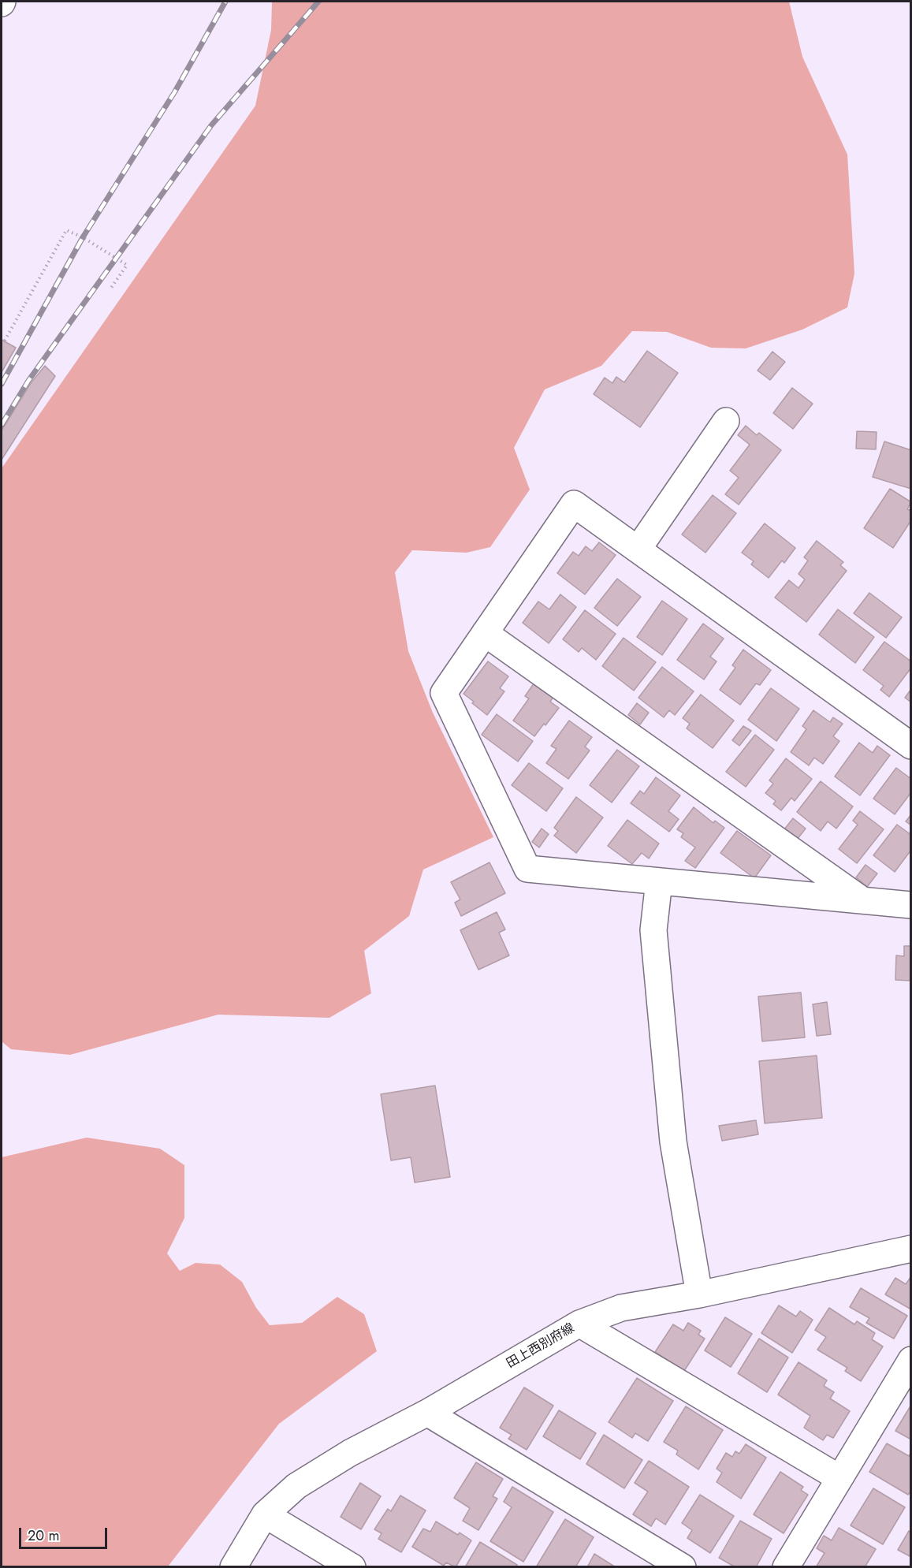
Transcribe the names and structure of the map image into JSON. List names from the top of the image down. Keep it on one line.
{"streets":{"street":["田上西別府線"]},"scale_bar":"20 m"}
